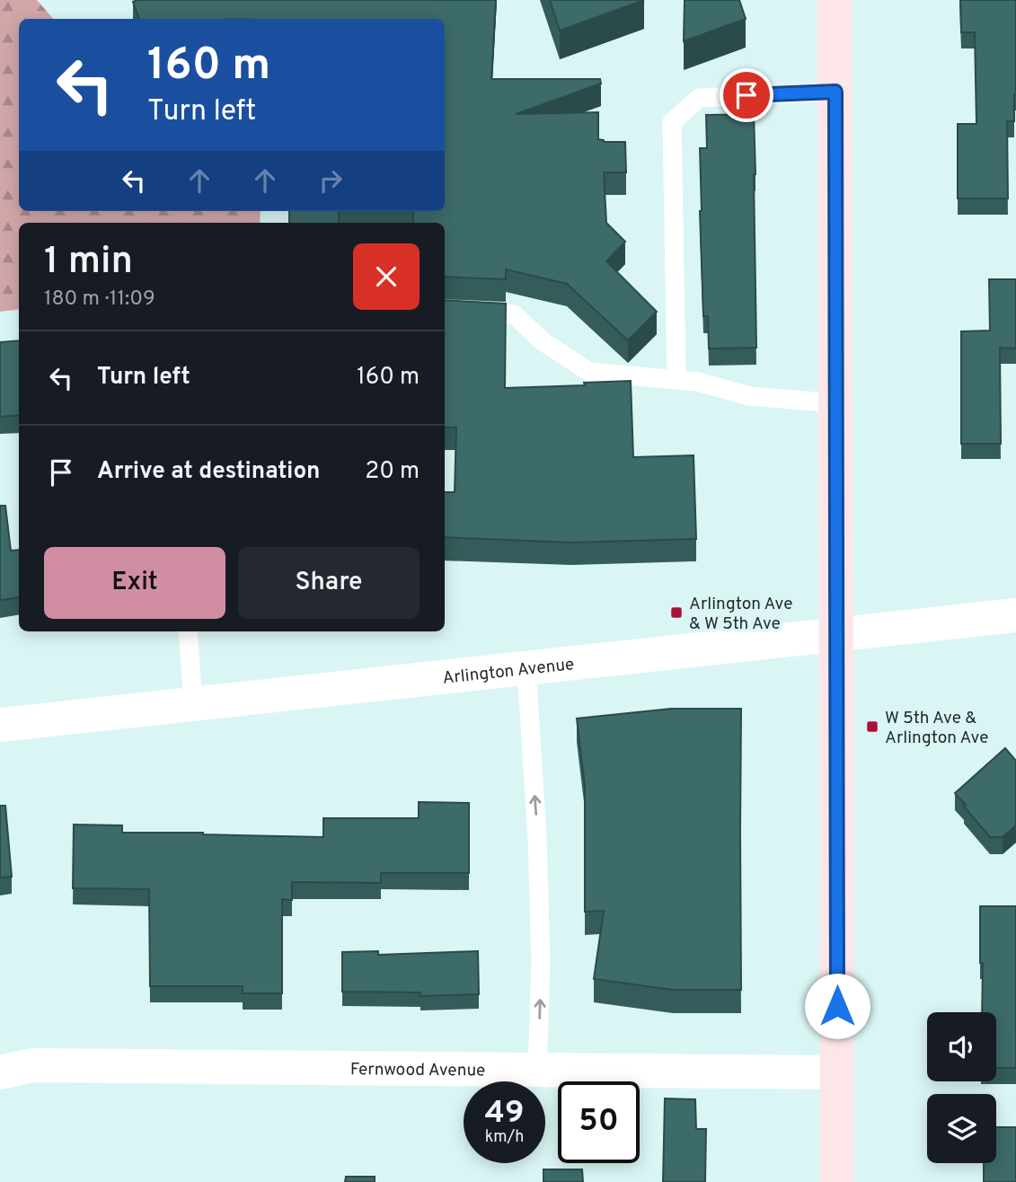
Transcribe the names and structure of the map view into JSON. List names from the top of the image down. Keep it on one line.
{"streets":{"street":["Arlington Avenue","Fernwood Avenue"]},"places":{"transit":["Arlington Ave & W 5th Ave","W 5th Ave & Arlington Ave"]},"page":{"turn":["160 m","Turn left"],"heading":["1 min","180 m · 11:09"],"list":[{"name":"Turn left","value":"160 m"},{"name":"Arrive at destination","value":"20 m"}],"buttons":["Exit","Share"],"speed":"49 km/h","limit":"50"}}
